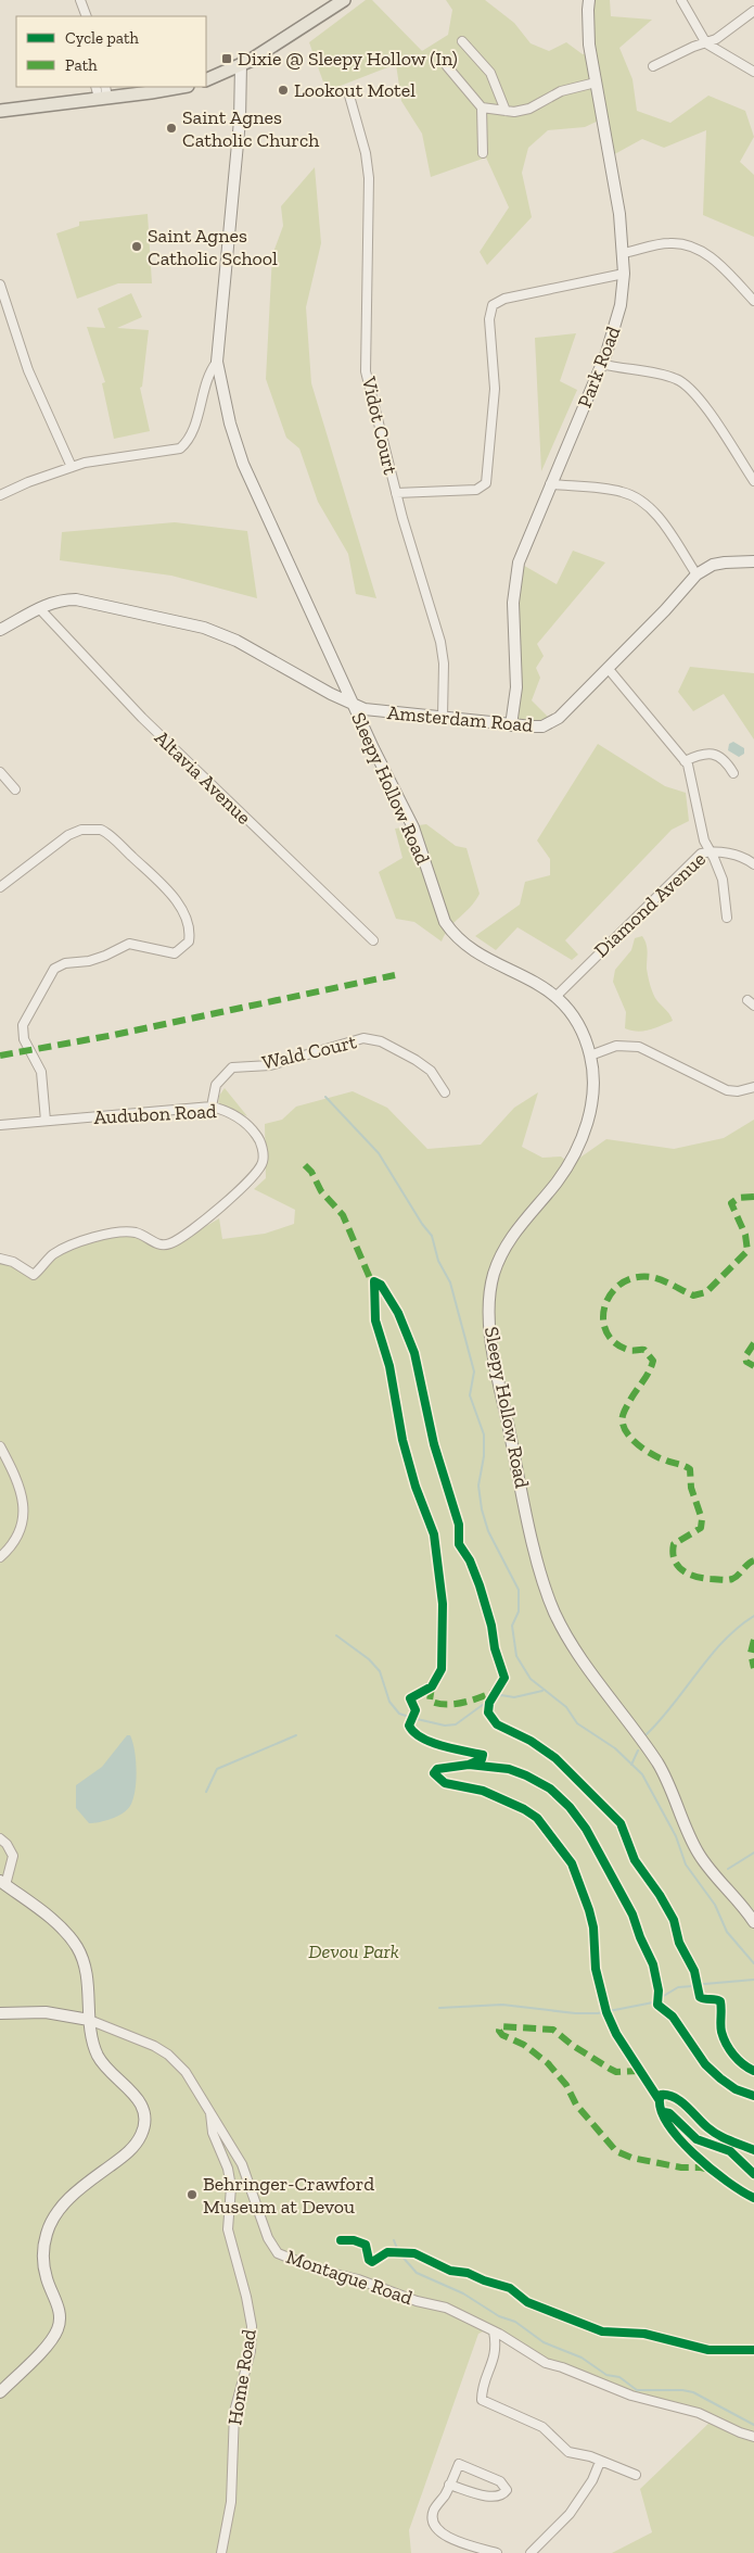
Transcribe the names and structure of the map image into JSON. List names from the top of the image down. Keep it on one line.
{"streets":{"street":["Park Road","Vidot Court","Amsterdam Road","Altavia Avenue","Sleepy Hollow Road","Diamond Avenue","Wald Court","Audubon Road","Montague Road","Home Road"]},"crossings":[["Park Road","Amsterdam Road"],["Vidot Court","Amsterdam Road"],["Amsterdam Road","Altavia Avenue"],["Amsterdam Road","Sleepy Hollow Road"],["Amsterdam Road","Diamond Avenue"],["Sleepy Hollow Road","Diamond Avenue"],["Wald Court","Audubon Road"],["Montague Road","Home Road"]],"parks":["Devou Park"],"places":{"transit":["Dixie @ Sleepy Hollow (In)"],"other":["Lookout Motel","Saint Agnes Catholic Church","Saint Agnes Catholic School","Behringer-Crawford Museum at Devou"]},"legend":["Cycle path","Path"]}
